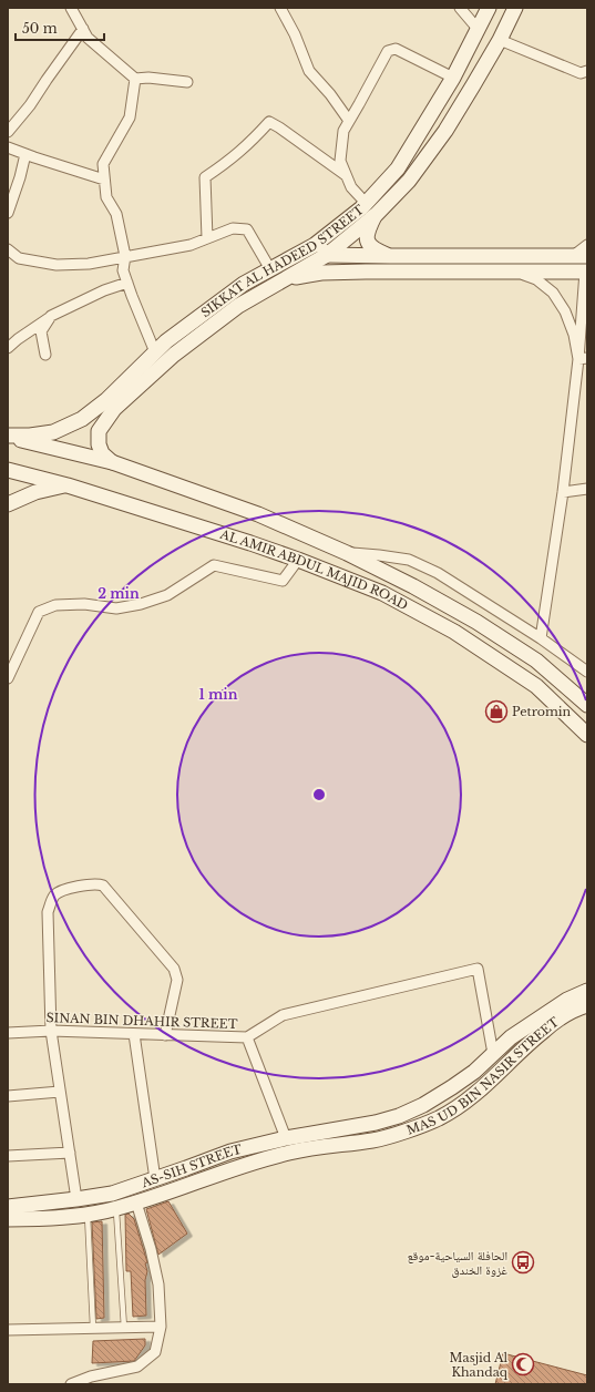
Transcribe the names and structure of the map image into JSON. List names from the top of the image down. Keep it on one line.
{"streets":{"main road":["SIKKAT AL HADEED STREET","AL AMIR ABDUL MAJID ROAD","MAS UD BIN NASIR STREET","AS-SIH STREET"],"street":["SINAN BIN DHAHIR STREET"]},"crossings":[["SIKKAT AL HADEED STREET","AL AMIR ABDUL MAJID ROAD"],["SINAN BIN DHAHIR STREET","AS-SIH STREET"],["MAS UD BIN NASIR STREET","AS-SIH STREET"]],"places":{"shop":["Petromin"],"bus stop":["الحافلة السياحية-موقع غزوة الخندق"],"mosque":["Masjid Al Khandaq"]},"scale_bar":"50 m","rings":["2 min","1 min"]}
